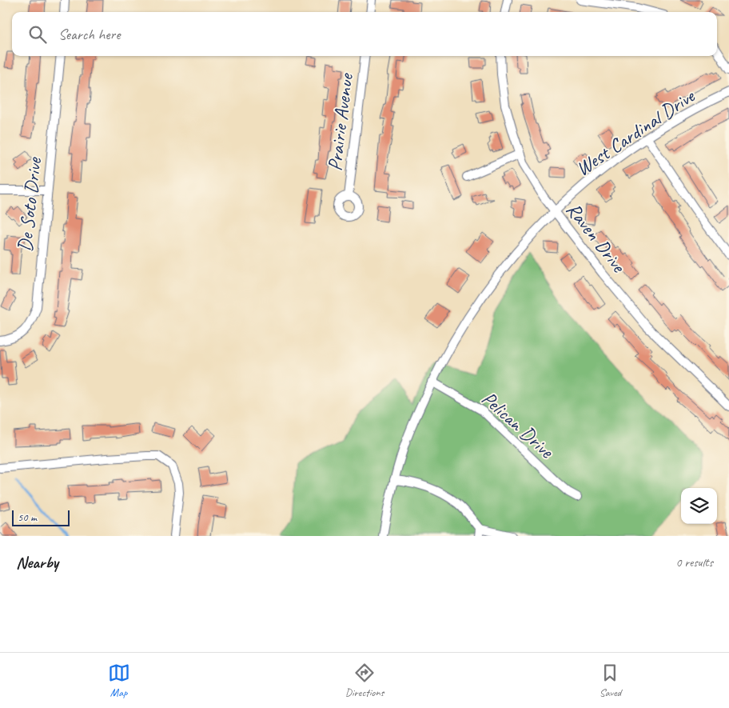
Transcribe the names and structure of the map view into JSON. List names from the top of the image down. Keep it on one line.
{"streets":{"street":["Prairie Avenue","West Cardinal Drive","De Soto Drive","Raven Drive","Pelican Drive"]},"crossings":[["West Cardinal Drive","Raven Drive"],["West Cardinal Drive","Pelican Drive"]],"scale_bar":"50 m","page":{"search":"Search here","scale":"50 m","heading":["Nearby","0 results"],"nav":["Map","Directions","Saved"]}}
